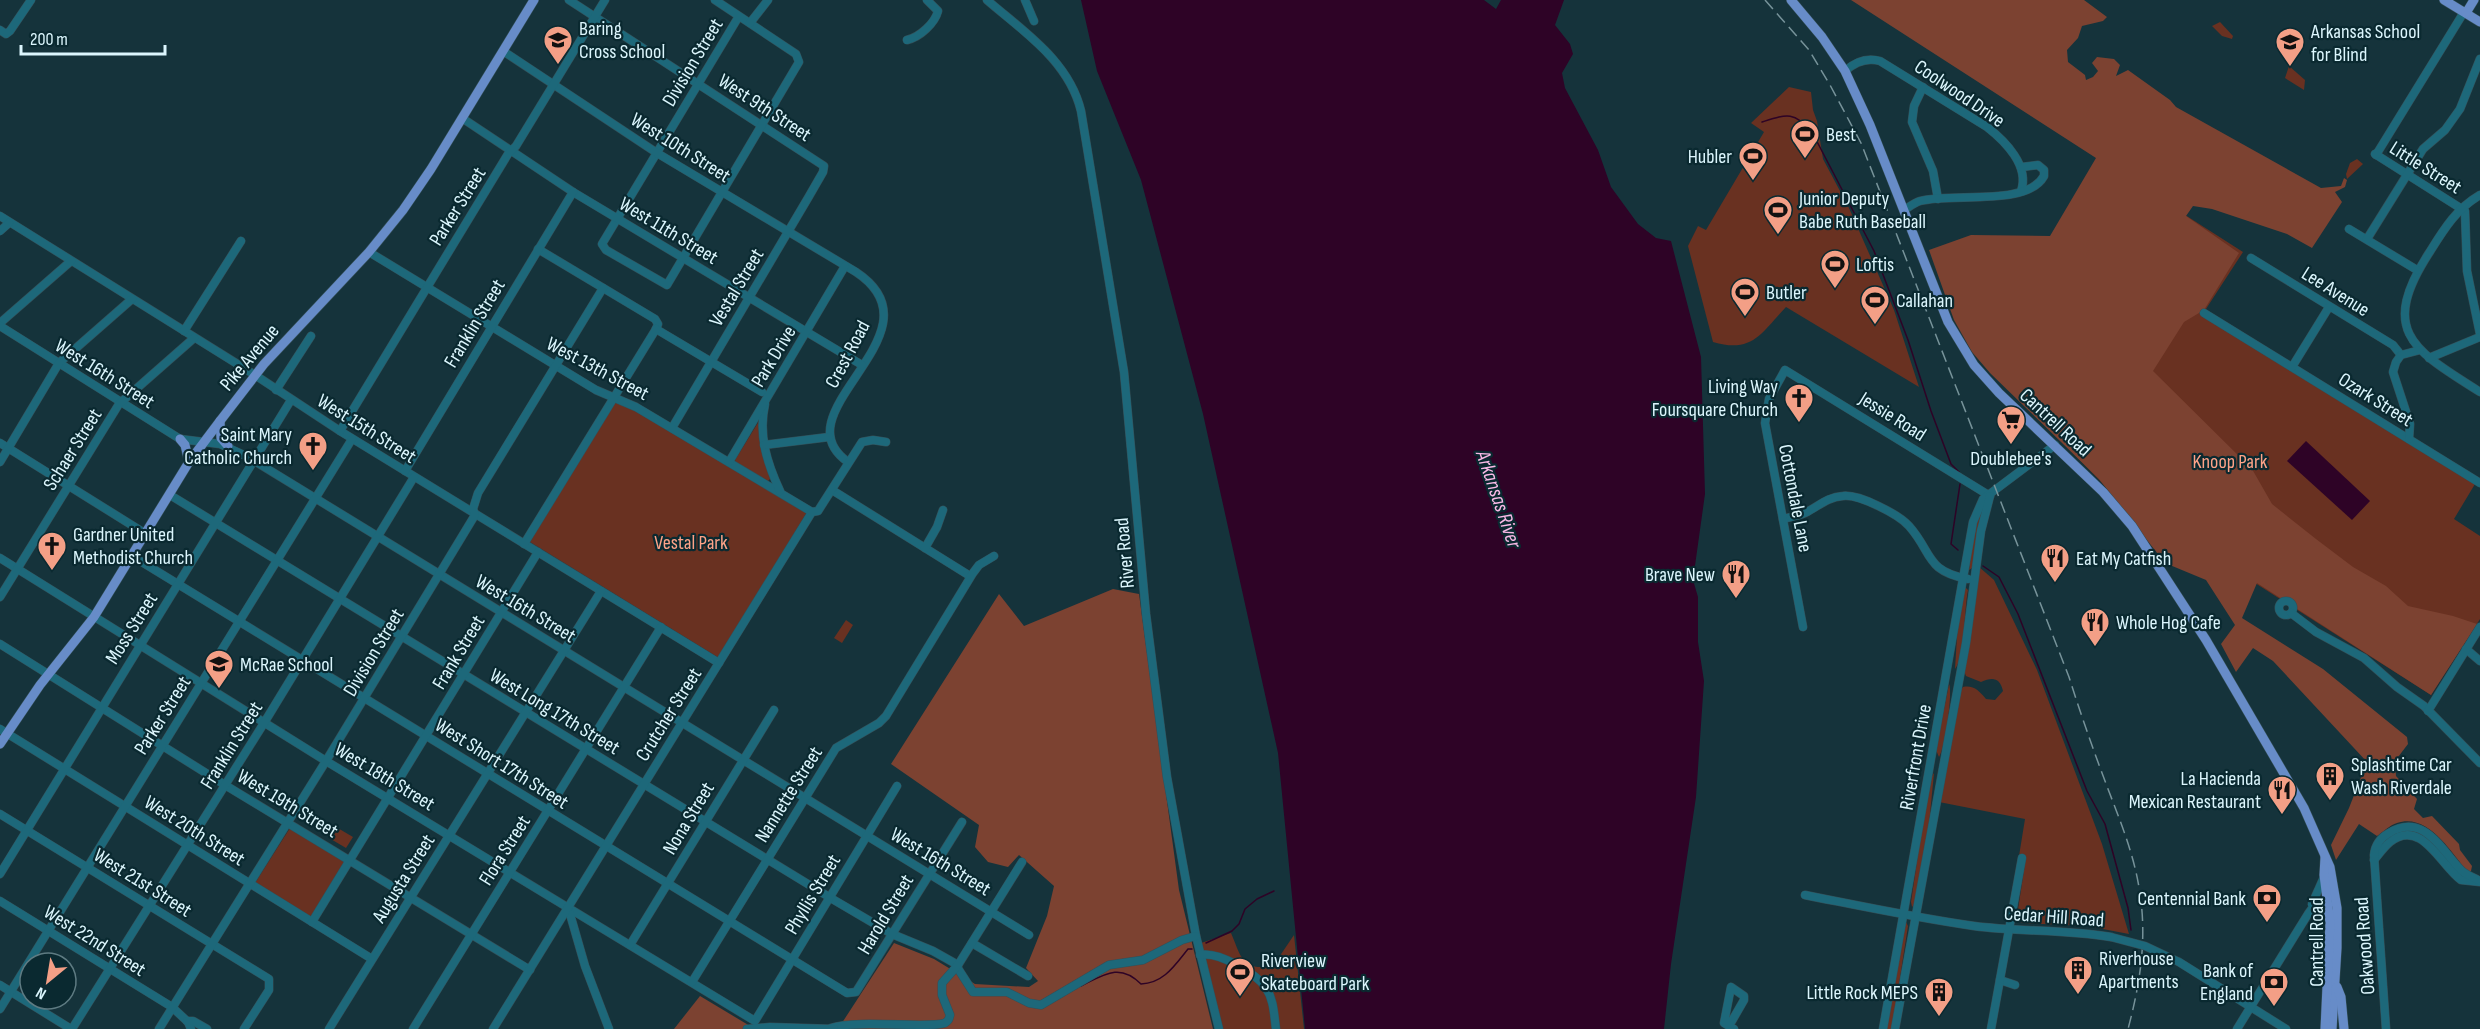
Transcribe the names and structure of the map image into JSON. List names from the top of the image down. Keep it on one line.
{"streets":{"main road":["Pike Avenue","Cantrell Road"],"street":["Division Street","Coolwood Drive","West 9th Street","West 10th Street","Little Street","Parker Street","West 11th Street","Vestal Street","Lee Avenue","Franklin Street","Crest Road","Park Drive","West 13th Street","West 16th Street","Ozark Street","Jessie Road","West 15th Street","Schaer Street","Cottondale Lane","River Road","Moss Street","Frank Street","West Long 17th Street","Crutcher Street","Riverfront Drive","West Short 17th Street","West 18th Street","Nannette Street","West 19th Street","Nona Street","West 20th Street","Flora Street","Augusta Street","West 21st Street","Phyllis Street","Harold Street","Cedar Hill Road","West 22nd Street","Oakwood Road"]},"crossings":[["Division Street","West 9th Street"],["Division Street","West 10th Street"],["Division Street","West 11th Street"],["Division Street","West 13th Street"],["Division Street","West 16th Street"],["Division Street","West 15th Street"],["Division Street","West Long 17th Street"],["Division Street","West Short 17th Street"],["Division Street","West 18th Street"],["Division Street","West 19th Street"],["Division Street","West 20th Street"],["Division Street","West 21st Street"],["Division Street","West 22nd Street"],["Coolwood Drive","Cantrell Road"],["West 9th Street","Parker Street"],["West 9th Street","Vestal Street"],["West 10th Street","Parker Street"],["West 10th Street","Vestal Street"],["West 10th Street","Crest Road"],["West 10th Street","Park Drive"],["West 10th Street","Pike Avenue"],["Parker Street","West 11th Street"],["Parker Street","West 13th Street"],["Parker Street","West 16th Street"],["Parker Street","West 15th Street"],["Parker Street","West Long 17th Street"],["Parker Street","West Short 17th Street"],["Parker Street","West 18th Street"],["Parker Street","West 19th Street"],["Parker Street","West 20th Street"],["Parker Street","West 21st Street"],["Parker Street","West 22nd Street"],["West 11th Street","Vestal Street"],["West 11th Street","Franklin Street"],["West 11th Street","Crest Road"],["West 11th Street","Park Drive"],["West 11th Street","Pike Avenue"],["Vestal Street","West 13th Street"],["Franklin Street","West 13th Street"],["Franklin Street","West 16th Street"],["Franklin Street","West 15th Street"],["Franklin Street","West Long 17th Street"],["Franklin Street","West Short 17th Street"],["Franklin Street","West 18th Street"],["Franklin Street","West 19th Street"],["Franklin Street","West 20th Street"],["Franklin Street","West 21st Street"],["Franklin Street","West 22nd Street"],["Crest Road","Park Drive"],["Park Drive","West 13th Street"],["Pike Avenue","West 13th Street"],["Pike Avenue","West 16th Street"],["Pike Avenue","West 15th Street"],["Pike Avenue","West Long 17th Street"],["Pike Avenue","West Short 17th Street"],["Pike Avenue","West 18th Street"],["Pike Avenue","West 19th Street"],["Pike Avenue","West 20th Street"],["West 13th Street","Crutcher Street"],["West 16th Street","Schaer Street"],["West 16th Street","Moss Street"],["West 16th Street","Frank Street"],["West 16th Street","Crutcher Street"],["West 16th Street","Nannette Street"],["West 16th Street","Nona Street"],["West 16th Street","Flora Street"],["West 16th Street","Augusta Street"],["West 16th Street","Phyllis Street"],["West 16th Street","Harold Street"],["Jessie Road","Cottondale Lane"],["Jessie Road","Riverfront Drive"],["Cantrell Road","Riverfront Drive"],["West 15th Street","Schaer Street"],["West 15th Street","Moss Street"],["West 15th Street","Frank Street"],["West 15th Street","Crutcher Street"],["West 15th Street","Flora Street"],["West 15th Street","Augusta Street"],["Schaer Street","West 18th Street"],["Moss Street","West Long 17th Street"],["Moss Street","West Short 17th Street"],["Moss Street","West 18th Street"],["Moss Street","West 19th Street"],["Moss Street","West 20th Street"],["Moss Street","West 21st Street"],["Frank Street","West Long 17th Street"],["Frank Street","West Short 17th Street"],["Frank Street","West 18th Street"],["Frank Street","West 19th Street"],["Frank Street","West 20th Street"],["West Long 17th Street","Crutcher Street"],["West Long 17th Street","Nannette Street"],["West Long 17th Street","Nona Street"],["West Long 17th Street","Flora Street"],["West Long 17th Street","Augusta Street"],["West Long 17th Street","Phyllis Street"],["West Long 17th Street","Harold Street"],["Crutcher Street","West Short 17th Street"],["Crutcher Street","West 18th Street"],["Crutcher Street","West 19th Street"],["Riverfront Drive","Cedar Hill Road"],["West Short 17th Street","Nannette Street"],["West Short 17th Street","Nona Street"],["West Short 17th Street","Flora Street"],["West Short 17th Street","Augusta Street"],["West Short 17th Street","Phyllis Street"],["West Short 17th Street","Harold Street"],["West 18th Street","Nannette Street"],["West 18th Street","Nona Street"],["West 18th Street","Flora Street"],["West 18th Street","Augusta Street"],["West 18th Street","Phyllis Street"],["West 19th Street","Flora Street"],["West 19th Street","Augusta Street"],["West 20th Street","Augusta Street"]],"water":["Arkansas River"],"parks":["Knoop Park","Vestal Park"],"places":{"school or university":["Baring Cross School","Arkansas School for Blind","McRae School"],"sports":["Best","Hubler","Junior Deputy Babe Ruth Baseball","Loftis","Butler","Callahan","Riverview Skateboard Park"],"church":["Living Way Foursquare Church","Saint Mary Catholic Church","Gardner United Methodist Church"],"supermarket":["Doublebee's"],"restaurant":["Eat My Catfish","Brave New","Whole Hog Cafe","La Hacienda Mexican Restaurant"],"building":["Splashtime Car Wash Riverdale","Riverhouse Apartments","Little Rock MEPS"],"bank":["Centennial Bank","Bank of England"]},"scale_bar":"200 m","north":"bottom left"}
